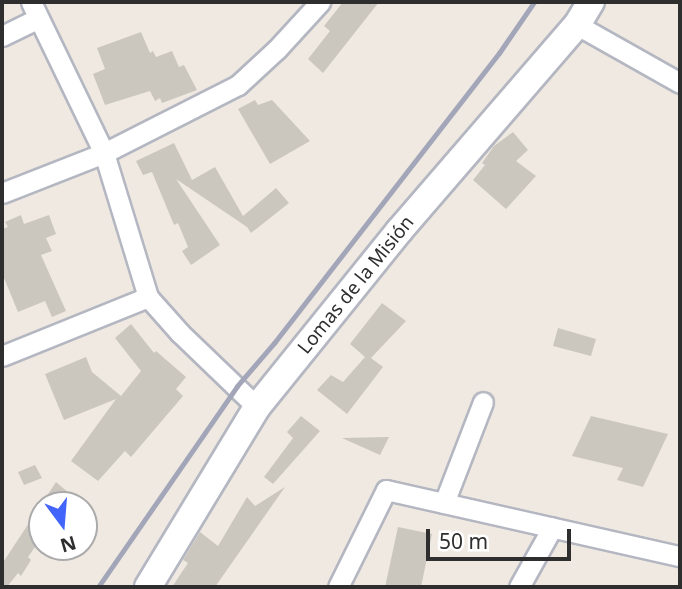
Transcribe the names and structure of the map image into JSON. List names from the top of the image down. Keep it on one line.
{"streets":{"street":["Lomas de la Misión"]},"scale_bar":"50 m","north":"bottom"}
